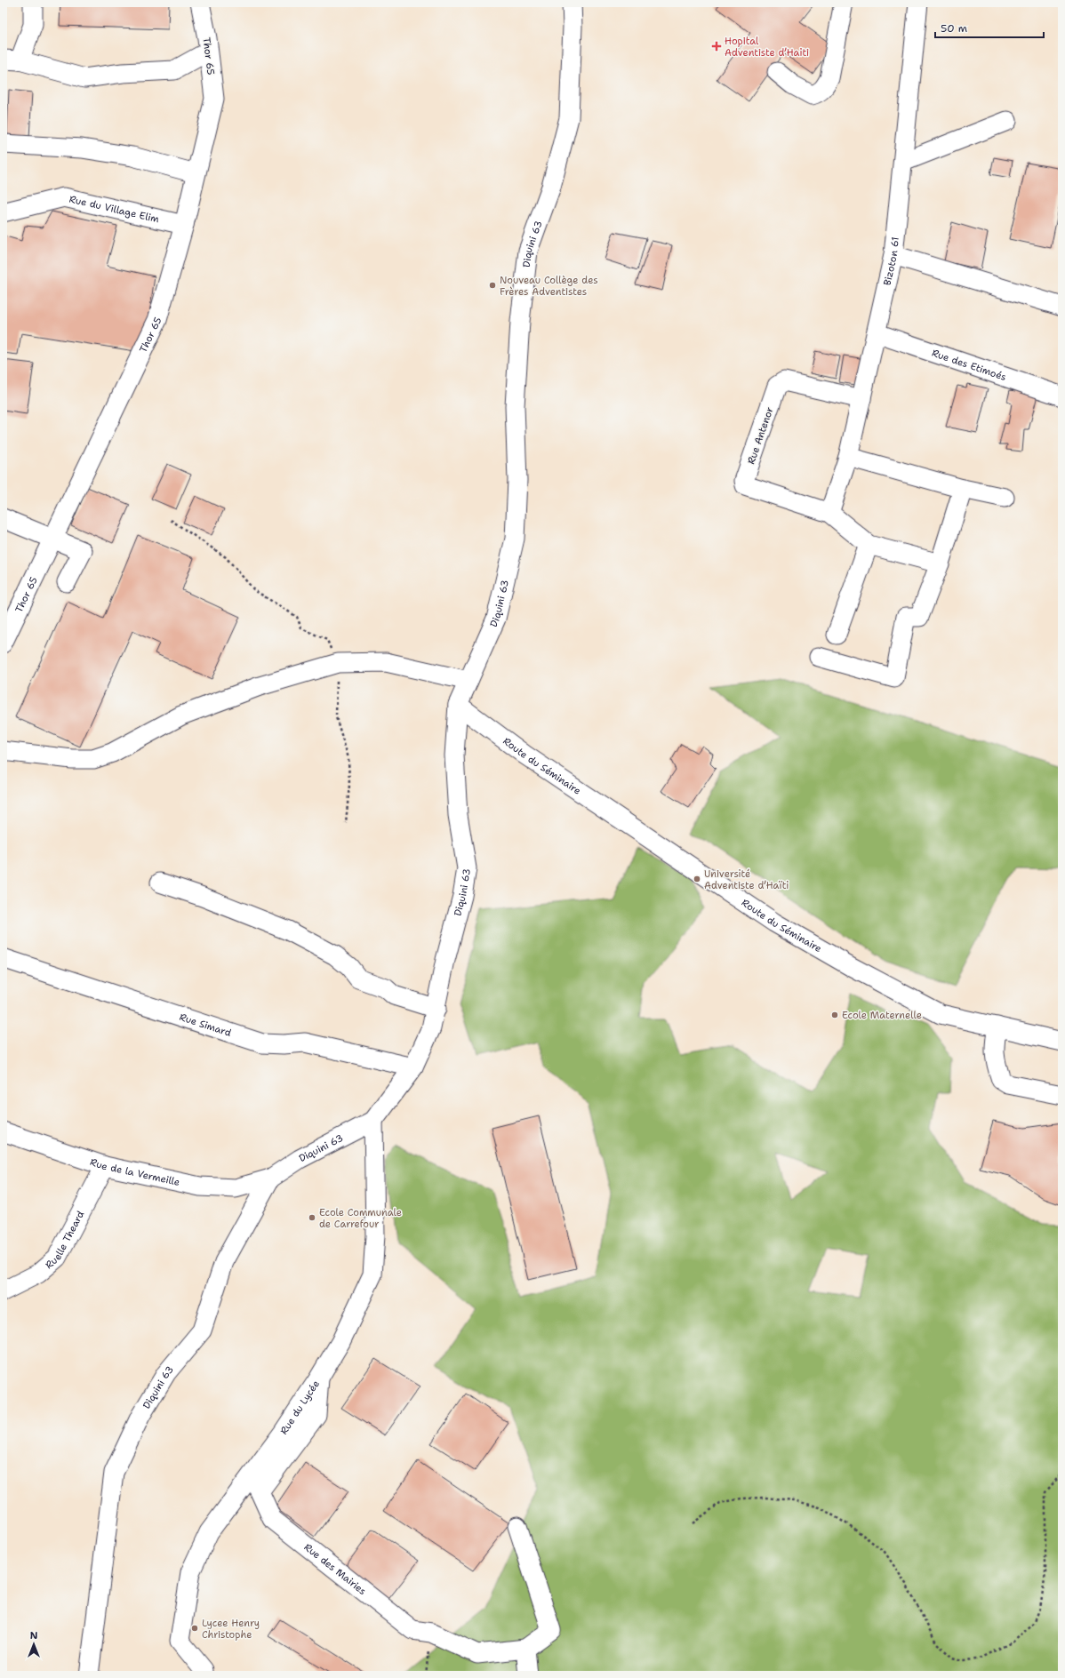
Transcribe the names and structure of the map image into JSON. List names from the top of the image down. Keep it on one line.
{"streets":{"street":["Thor 65","Rue du Village Elim","Diquini 63","Bizoton 61","Rue des Etimoés","Rue Antenor","Route du Séminaire","Rue Simard","Rue de la Vermeille","Ruelle Theard","Rue du Lycée","Rue des Mairies"]},"crossings":[["Thor 65","Rue du Village Elim"],["Diquini 63","Route du Séminaire"],["Diquini 63","Rue Simard"],["Diquini 63","Rue de la Vermeille"],["Diquini 63","Rue du Lycée"],["Bizoton 61","Rue des Etimoés"],["Bizoton 61","Rue Antenor"],["Rue de la Vermeille","Ruelle Theard"],["Rue du Lycée","Rue des Mairies"]],"places":{"health":["Hopital Adventiste d’Haiti"],"other":["Nouveau Collège des Frères Adventistes","Université Adventiste d’Haïti","Ecole Maternelle","Ecole Communale de Carrefour","Lycee Henry Christophe"]},"scale_bar":"50 m","north":"top"}
